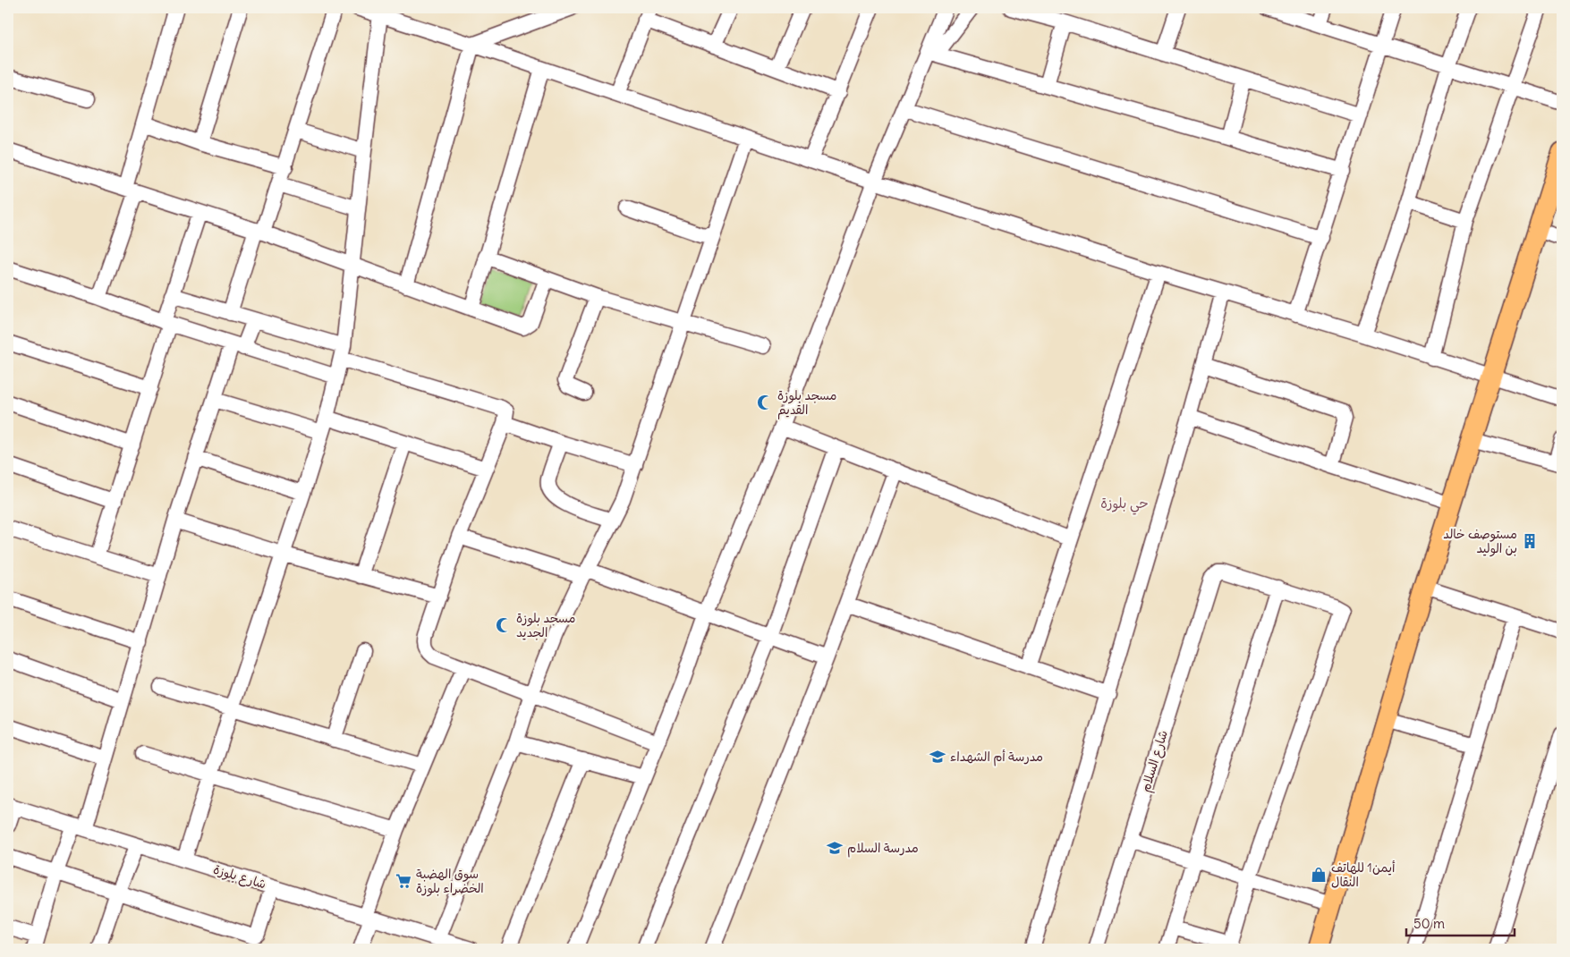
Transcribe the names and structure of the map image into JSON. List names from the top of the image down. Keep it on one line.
{"streets":{"street":["شارع السلام","شارع بلوزة"]},"districts":["حي بلوزة"],"places":{"mosque":["مسجد بلوزة القديم","مسجد بلوزة الجديد"],"building":["مستوصف خالد بن الوليد"],"school or university":["مدرسة أم الشهداء","مدرسة السلام"],"shop":["أيمن1 للهاتف النقال"],"supermarket":["سوق الهضبة الخضراء بلوزة"]},"scale_bar":"50 m"}
